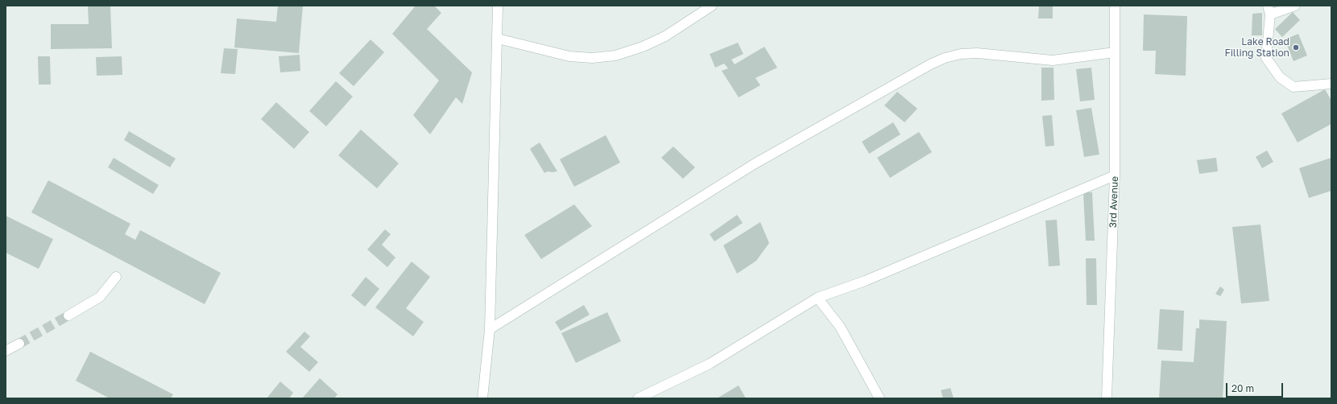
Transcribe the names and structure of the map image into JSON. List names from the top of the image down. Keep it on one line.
{"streets":{"street":["3rd Avenue"]},"places":["Lake Road Filling Station"],"scale_bar":"20 m"}
